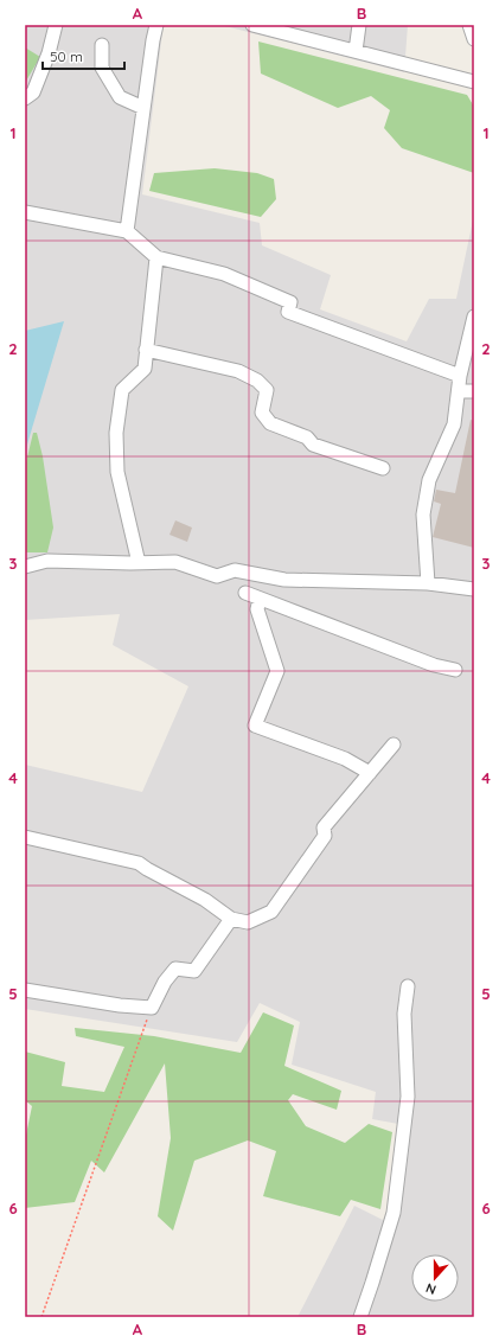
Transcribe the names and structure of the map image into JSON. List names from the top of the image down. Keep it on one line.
{"scale_bar":"50 m","north":"bottom","grid":{"columns":["A","B"],"rows":["1","2","3","4","5","6"]}}
